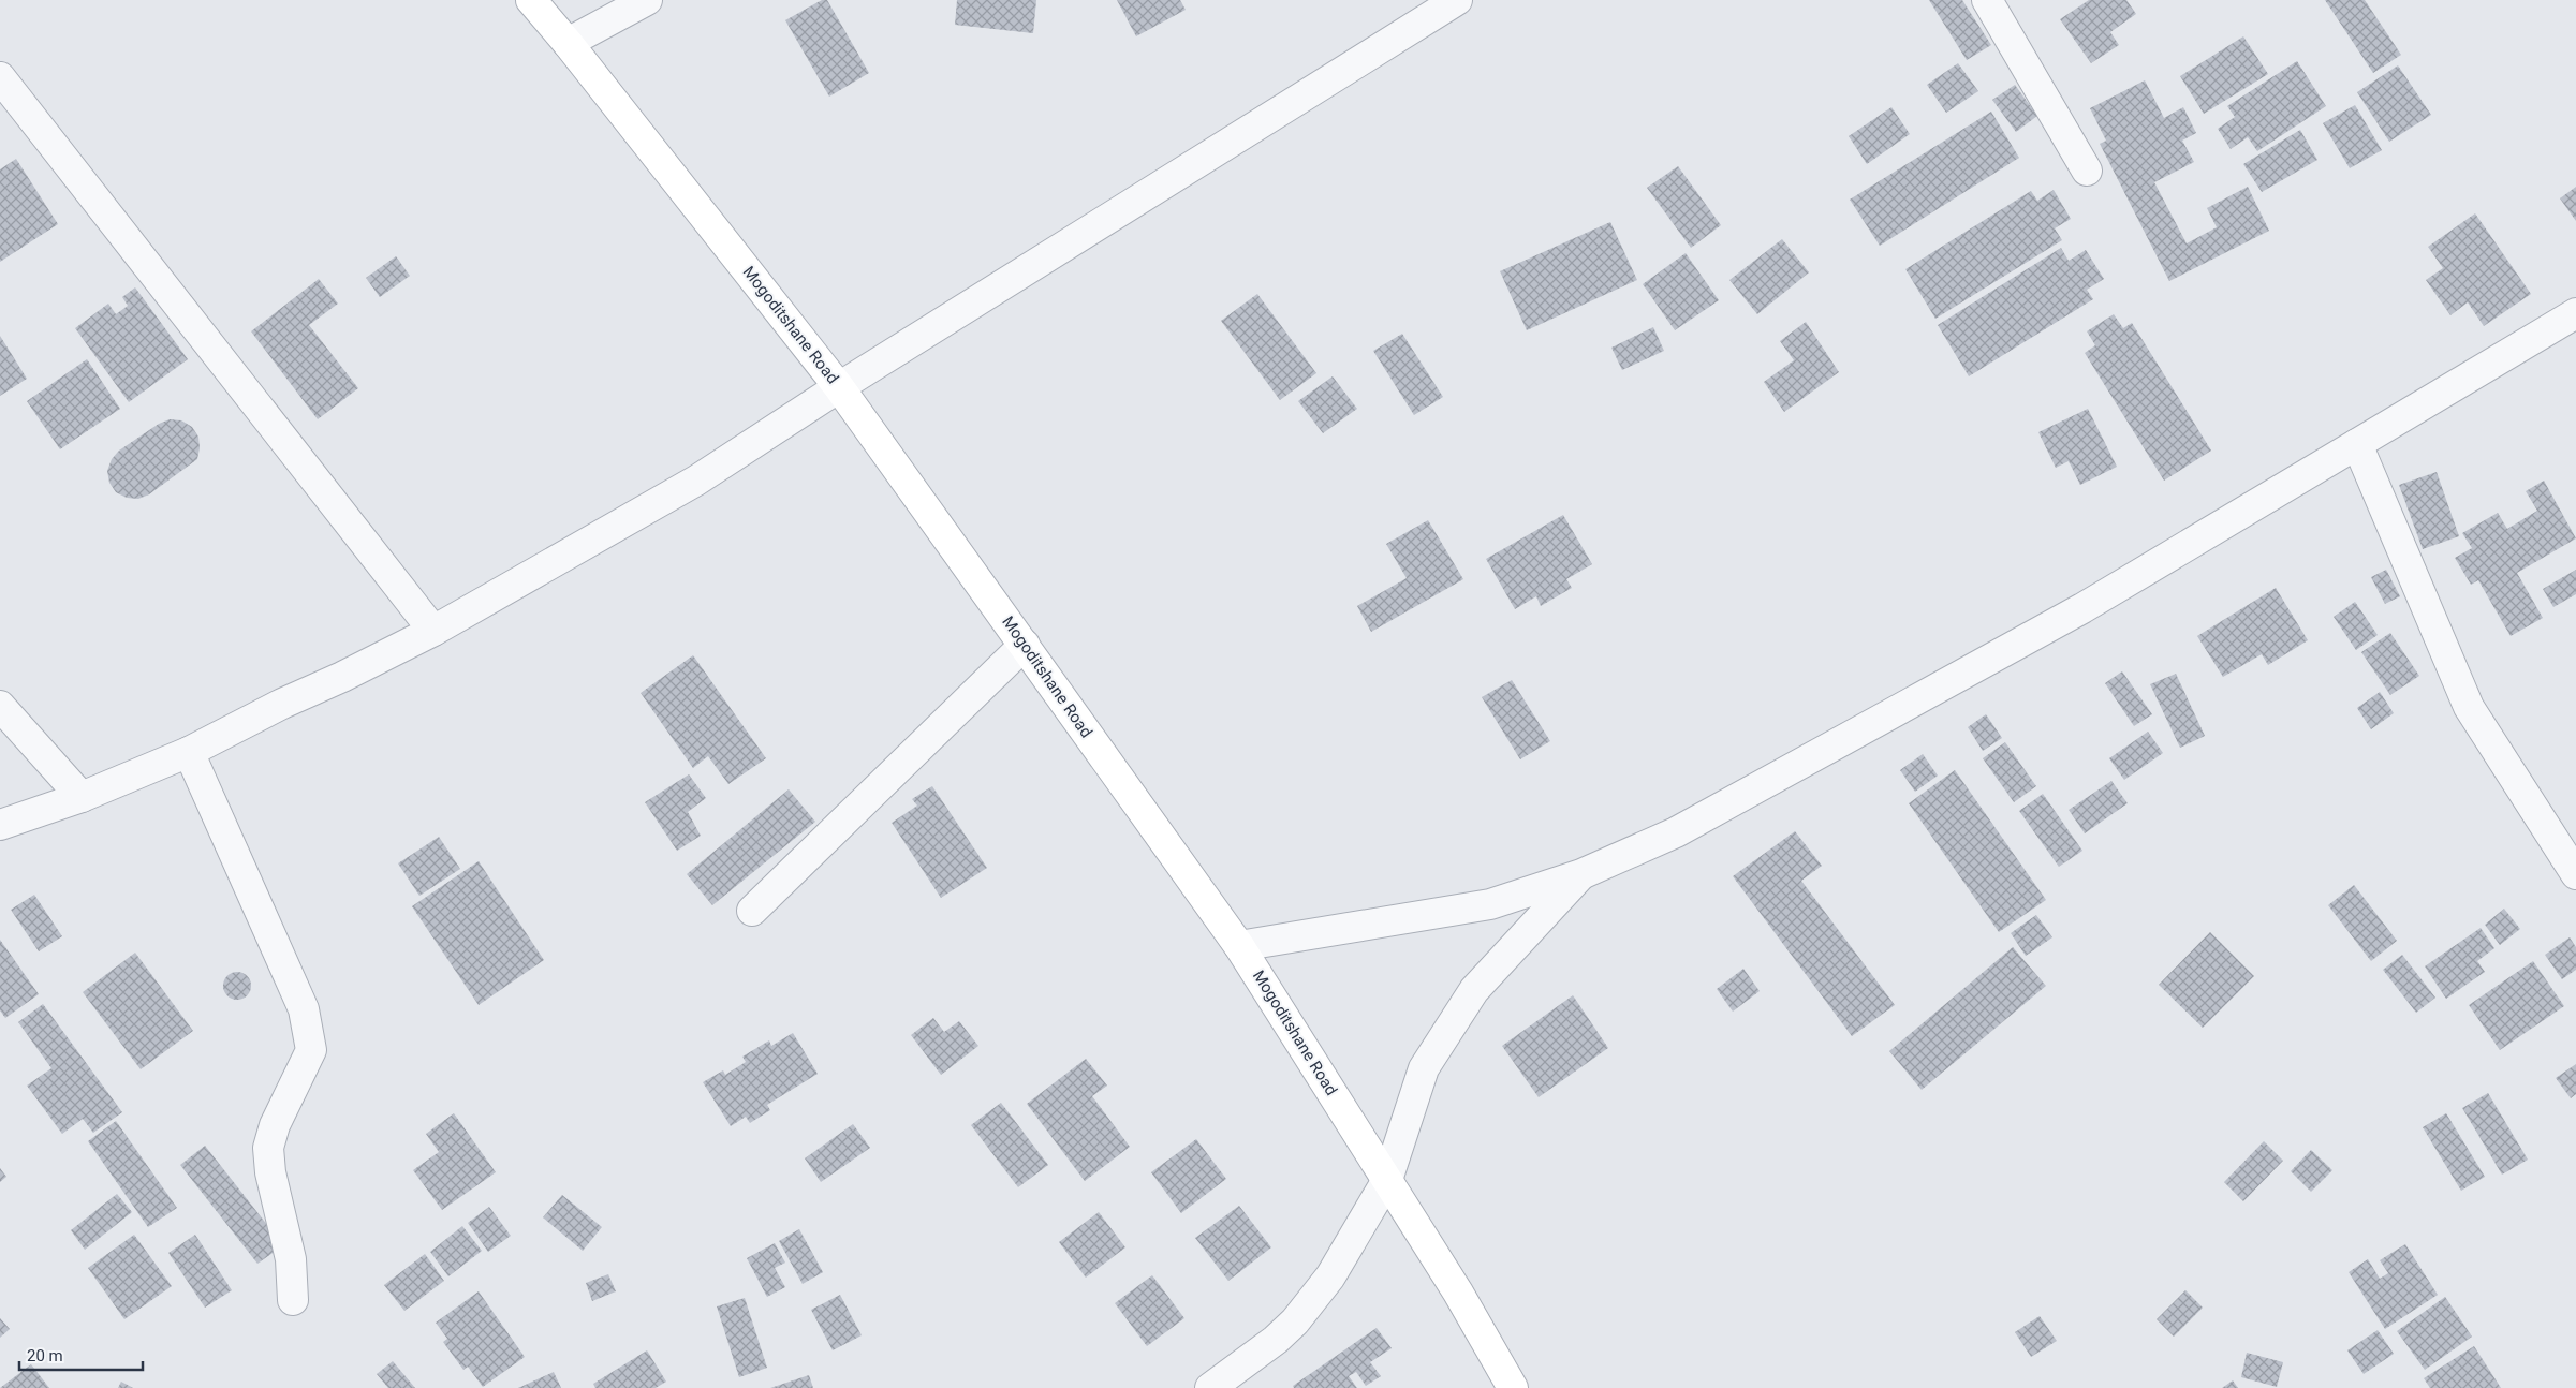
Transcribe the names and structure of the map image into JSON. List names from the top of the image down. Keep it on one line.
{"streets":{"main road":["Mogoditshane Road"]},"scale_bar":"20 m"}
